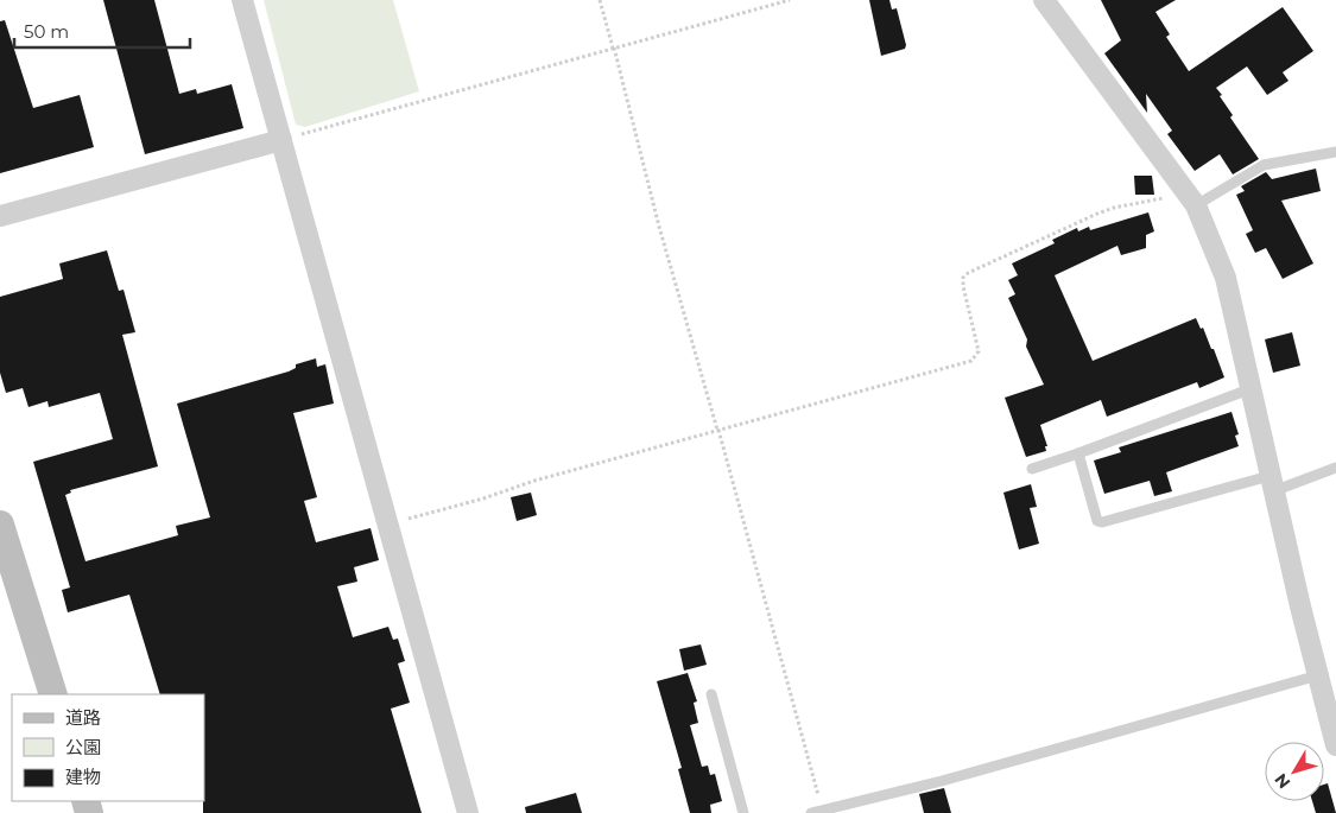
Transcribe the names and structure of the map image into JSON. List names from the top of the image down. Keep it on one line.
{"legend":["道路","公園","建物"],"scale_bar":"50 m","north":"bottom left"}
